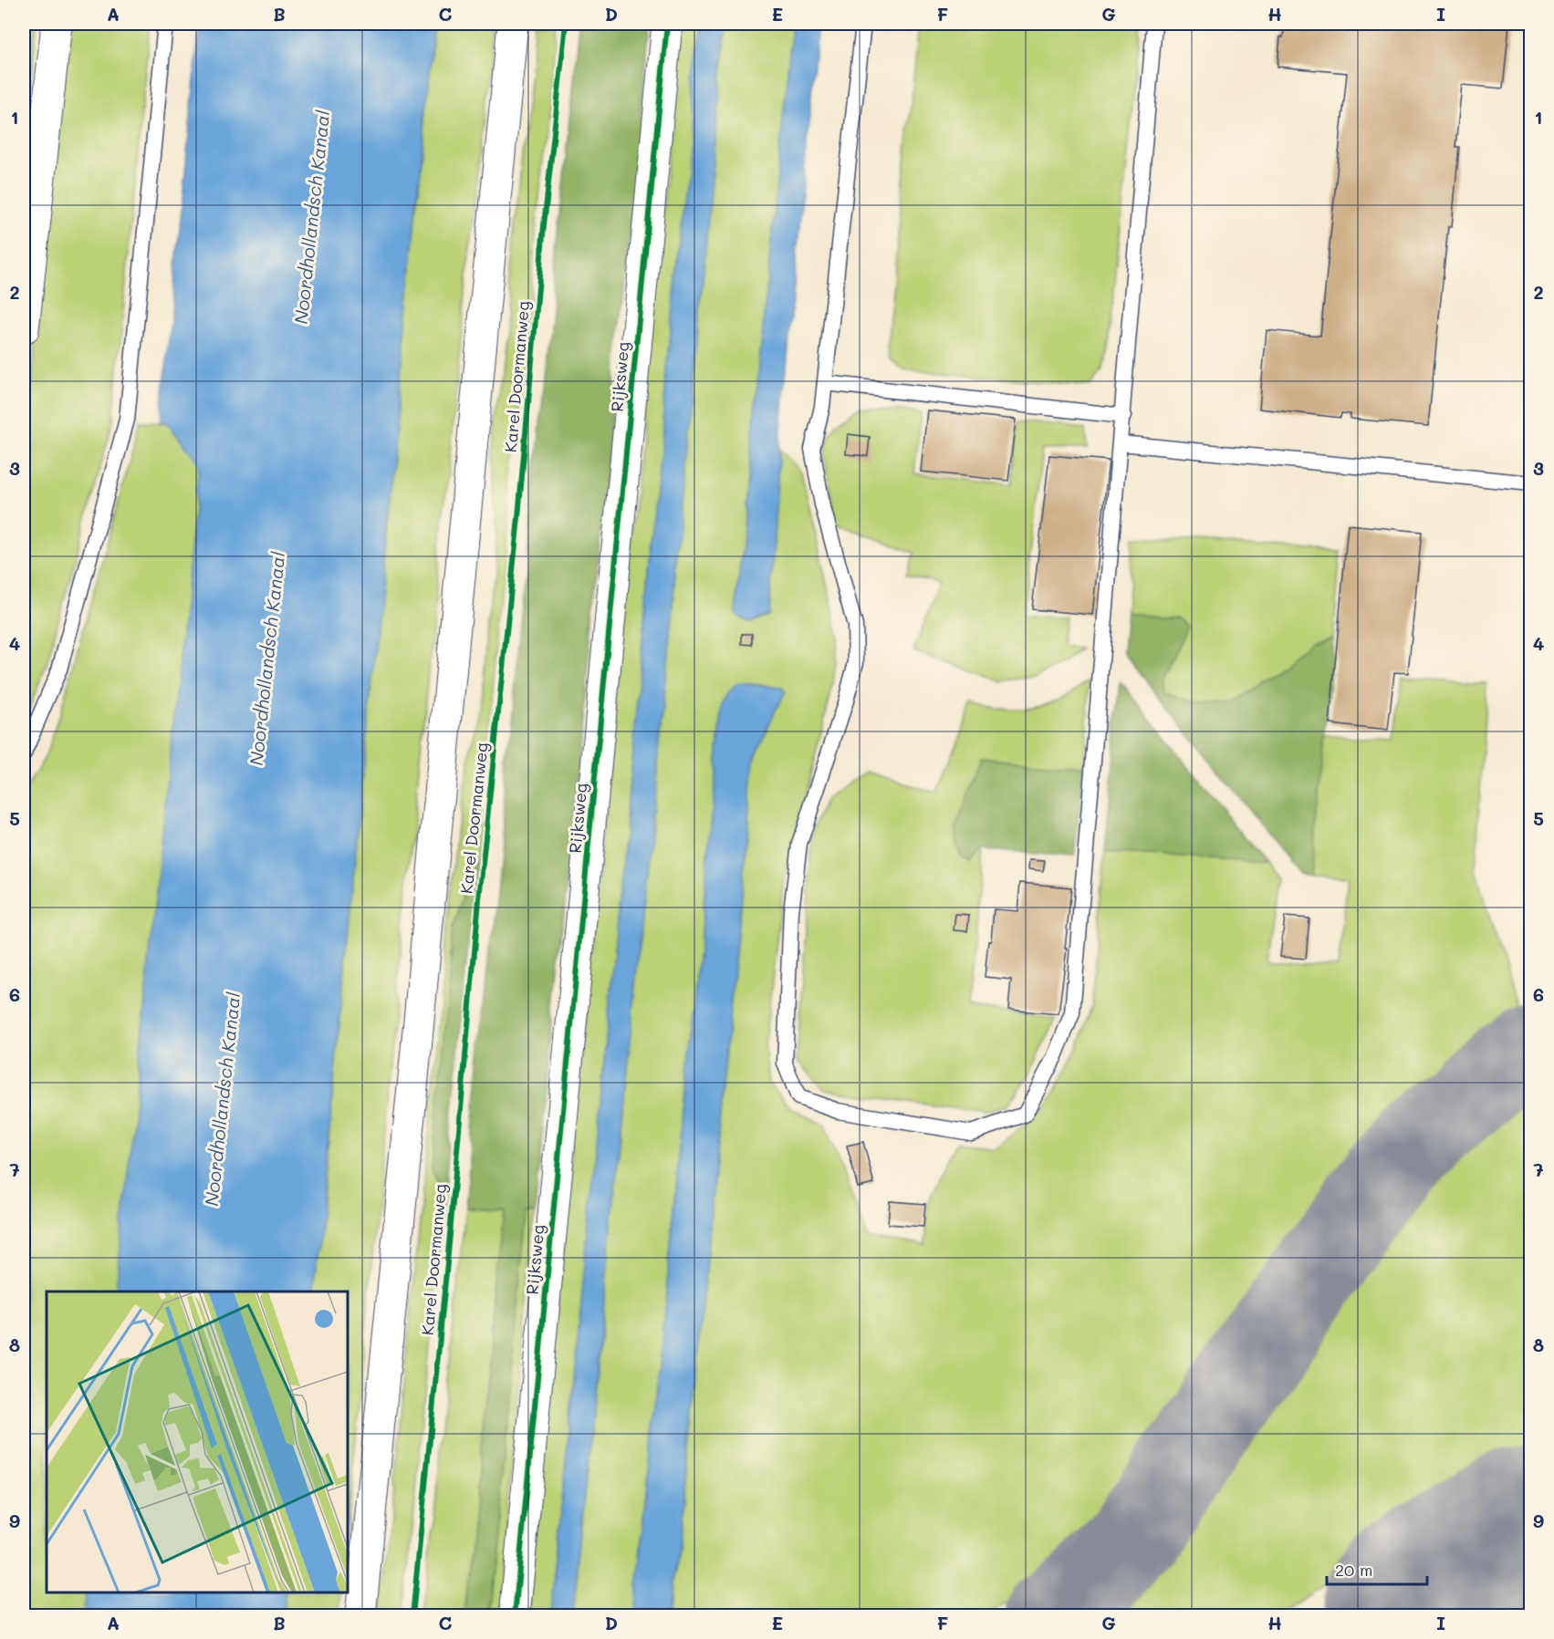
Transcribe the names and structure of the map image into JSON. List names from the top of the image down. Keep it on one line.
{"streets":{"street":["Rijksweg"],"cycle path":["Karel Doormanweg"]},"water":["Noordhollandsch Kanaal"],"scale_bar":"20 m","grid":{"columns":["A","B","C","D","E","F","G","H","I"],"rows":["1","2","3","4","5","6","7","8","9"]}}
